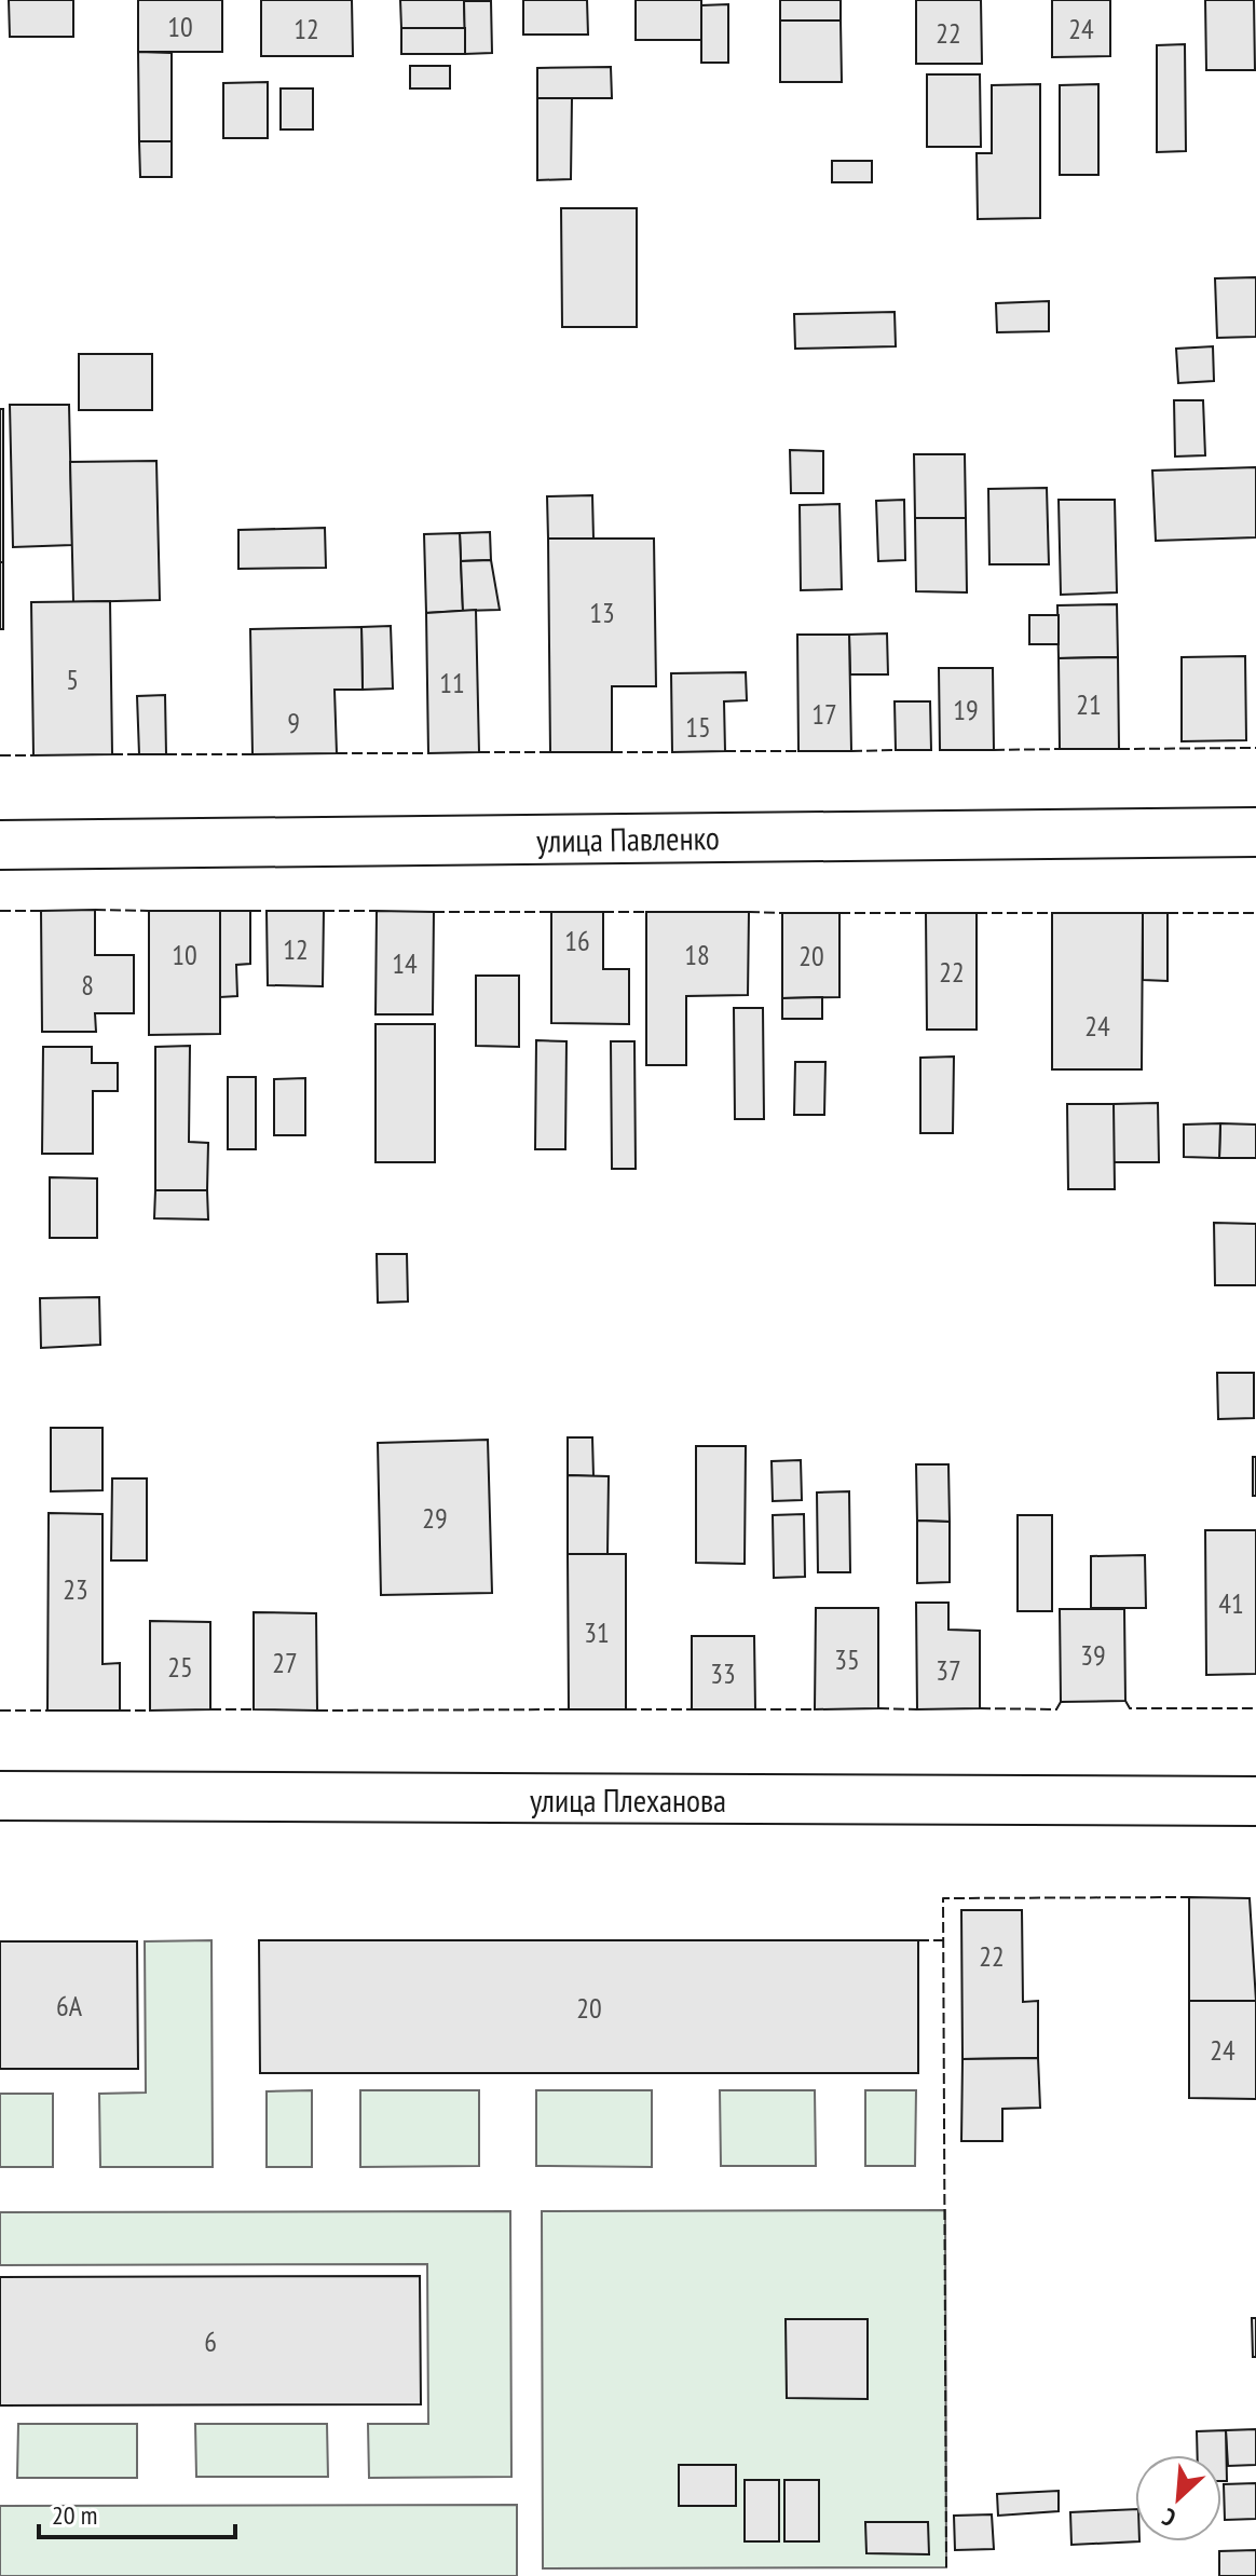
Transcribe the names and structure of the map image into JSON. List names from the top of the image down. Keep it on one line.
{"streets":{"street":["улица Павленко","улица Плеханова"]},"house_numbers":["10","12","24","22","13","5","11","21","19","17","9","15","16","12","10","18","20","14","22","8","24","29","23","41","31","39","35","27","25","37","33","22","6А","20","24","6"],"scale_bar":"20 m","north":"bottom left"}
